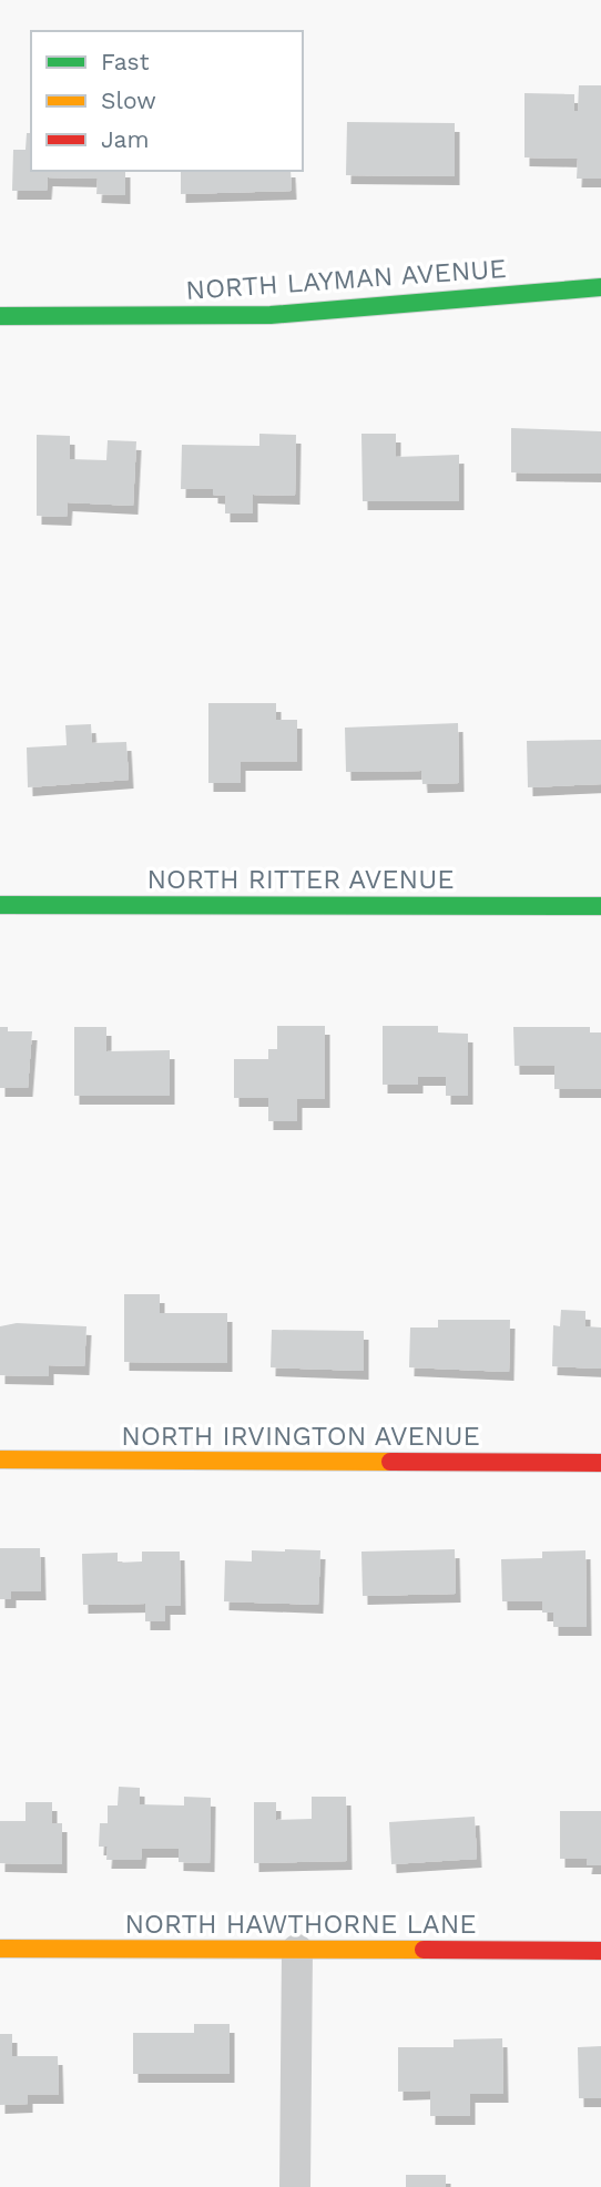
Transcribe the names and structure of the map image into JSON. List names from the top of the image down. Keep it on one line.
{"streets":{"street":["NORTH LAYMAN AVENUE","NORTH RITTER AVENUE","NORTH IRVINGTON AVENUE","NORTH HAWTHORNE LANE"]},"legend":["Fast","Slow","Jam"]}
